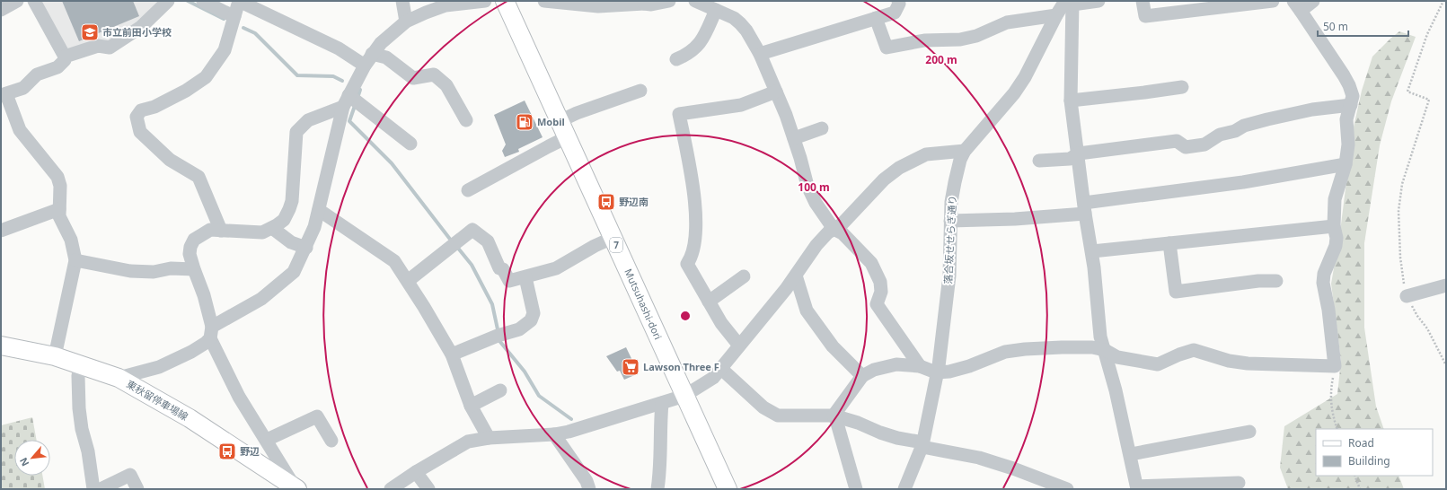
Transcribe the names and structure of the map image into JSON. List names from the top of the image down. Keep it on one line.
{"streets":{"main road":["7","Mutsuhashi-dori","東秋留停車場線"],"street":["落合坂せせらぎ通り"]},"places":{"school or university":["市立前田小学校"],"fuel station":["Mobil"],"bus stop":["野辺南","野辺"],"supermarket":["Lawson Three F"]},"legend":["Road","Building"],"scale_bar":"50 m","north":"bottom left","rings":["200 m","100 m"]}
